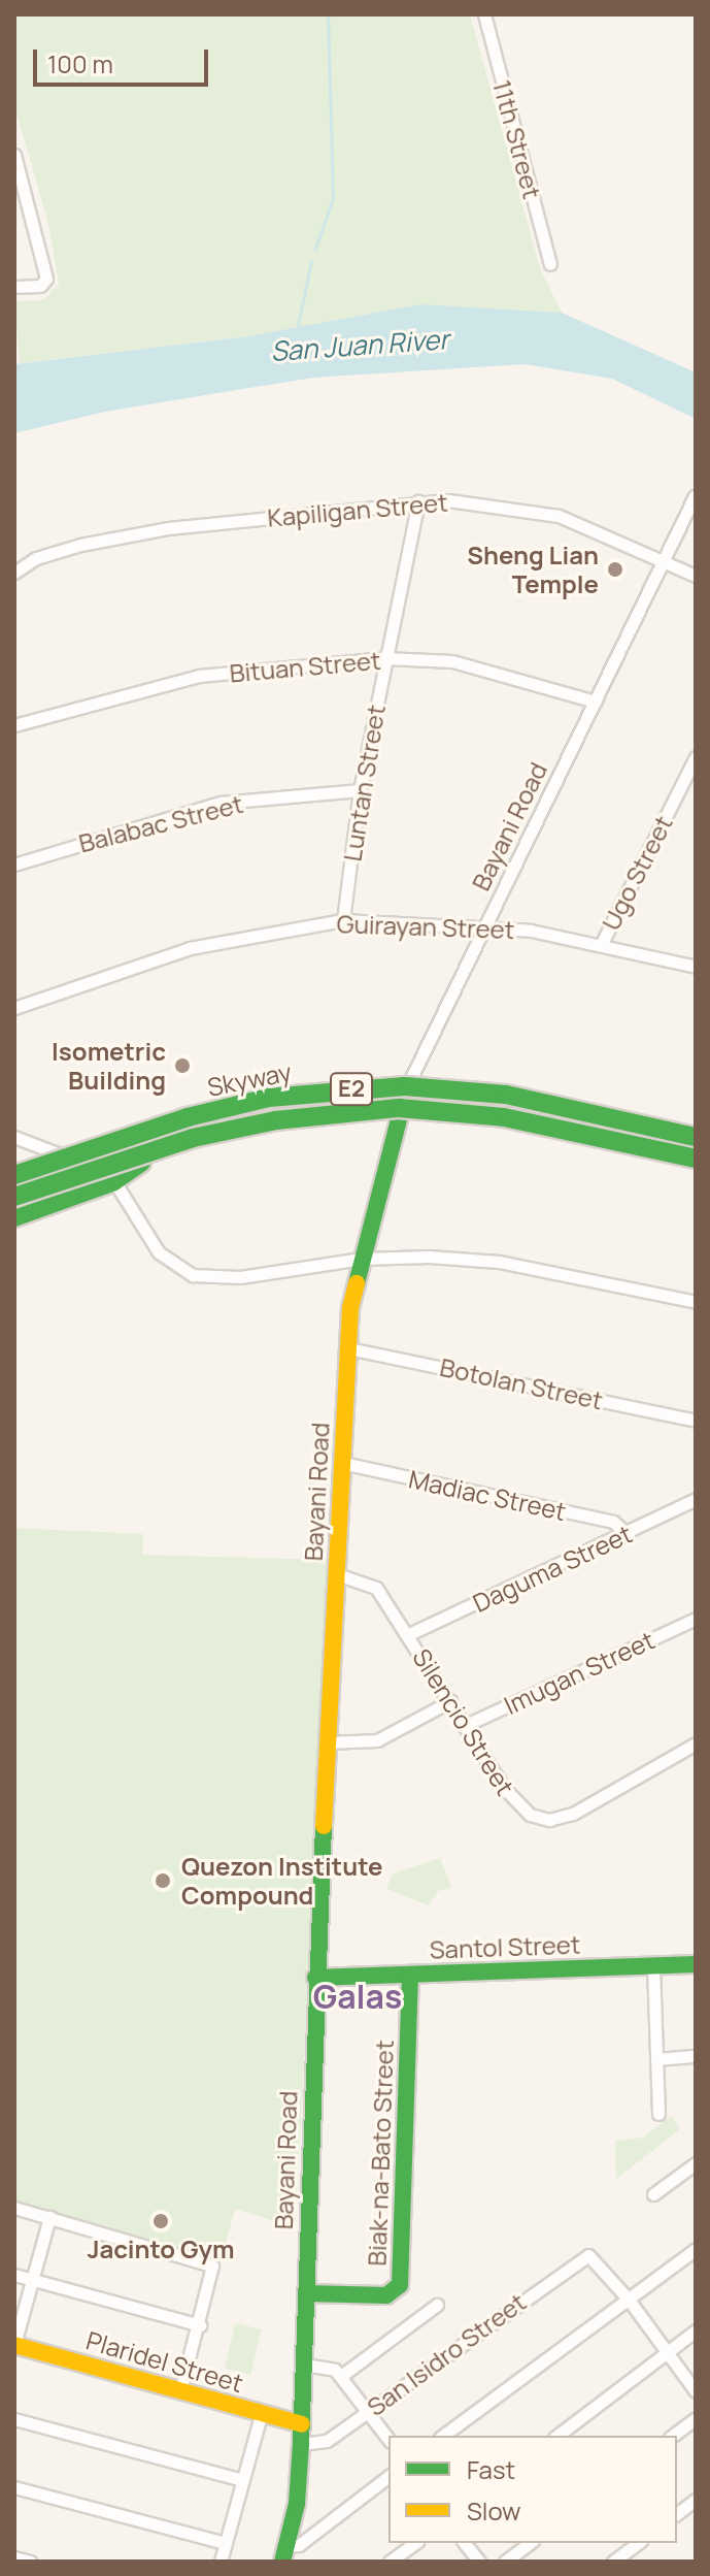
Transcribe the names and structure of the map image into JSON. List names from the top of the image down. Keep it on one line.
{"streets":{"main road":["Bayani Road","Skyway","E2","Santol Street","Biak-na-Bato Street","Plaridel Street"],"street":["11th Street","Kapiligan Street","Bituan Street","Luntan Street","Balabac Street","Ugo Street","Guirayan Street","Botolan Street","Madiac Street","Daguma Street","Imugan Street","Silencio Street","San Isidro Street"]},"crossings":[["Kapiligan Street","Luntan Street"],["Kapiligan Street","Bayani Road"],["Bituan Street","Luntan Street"],["Bituan Street","Bayani Road"],["Luntan Street","Balabac Street"],["Luntan Street","Guirayan Street"],["Bayani Road","Guirayan Street"],["Bayani Road","Botolan Street"],["Bayani Road","Madiac Street"],["Bayani Road","Silencio Street"],["Bayani Road","Santol Street"],["Bayani Road","Biak-na-Bato Street"],["Bayani Road","San Isidro Street"],["Bayani Road","Plaridel Street"],["Ugo Street","Guirayan Street"],["Madiac Street","Daguma Street"],["Daguma Street","Silencio Street"],["Imugan Street","Silencio Street"],["Santol Street","Biak-na-Bato Street"],["San Isidro Street","Plaridel Street"]],"districts":["Galas"],"water":["San Juan River"],"places":["Sheng Lian Temple","Isometric Building","Quezon Institute Compound","Jacinto Gym"],"legend":["Fast","Slow"],"scale_bar":"100 m"}
